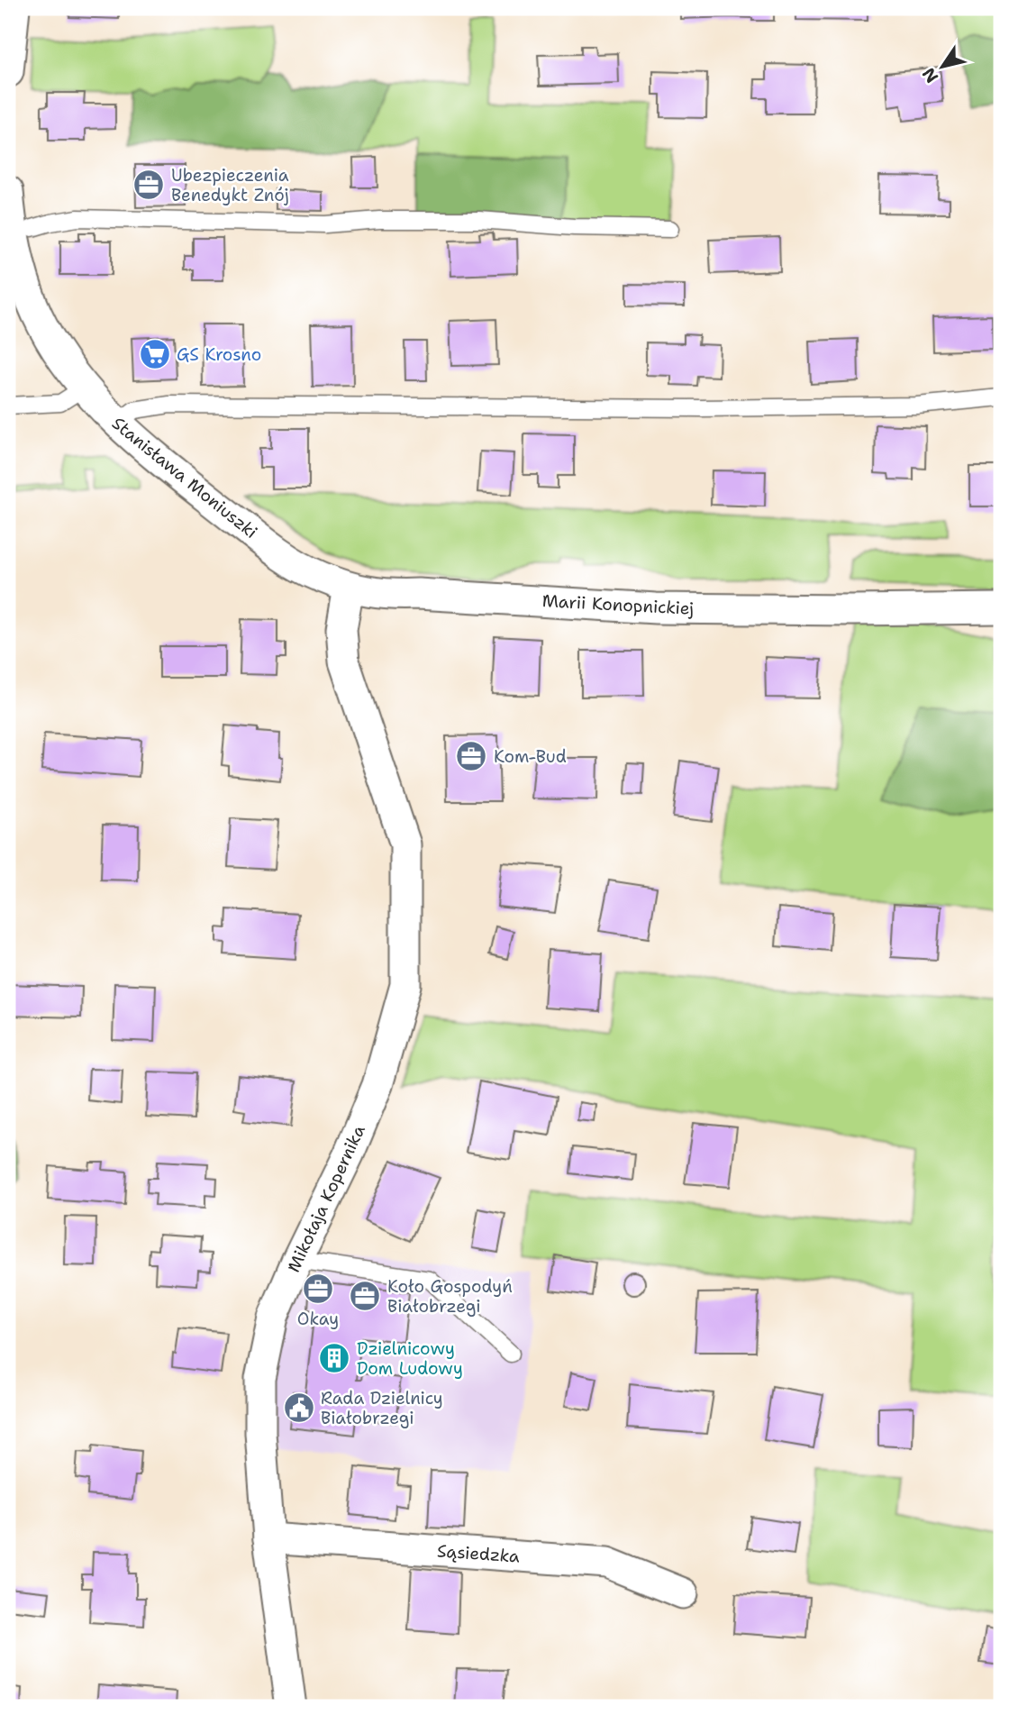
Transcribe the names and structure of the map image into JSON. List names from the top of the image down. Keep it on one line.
{"streets":{"street":["Stanisława Moniuszki","Marii Konopnickiej","Mikołaja Kopernika","Sąsiedzka"]},"crossings":[["Stanisława Moniuszki","Marii Konopnickiej"],["Stanisława Moniuszki","Mikołaja Kopernika"],["Marii Konopnickiej","Mikołaja Kopernika"],["Mikołaja Kopernika","Sąsiedzka"]],"places":{"office":["Ubezpieczenia Benedykt Znój","Kom-Bud","Okay","Koło Gospodyń Białobrzegi"],"supermarket":["GS Krosno"],"building":["Dzielnicowy Dom Ludowy"],"public building":["Rada Dzielnicy Białobrzegi"]},"north":"bottom left"}
